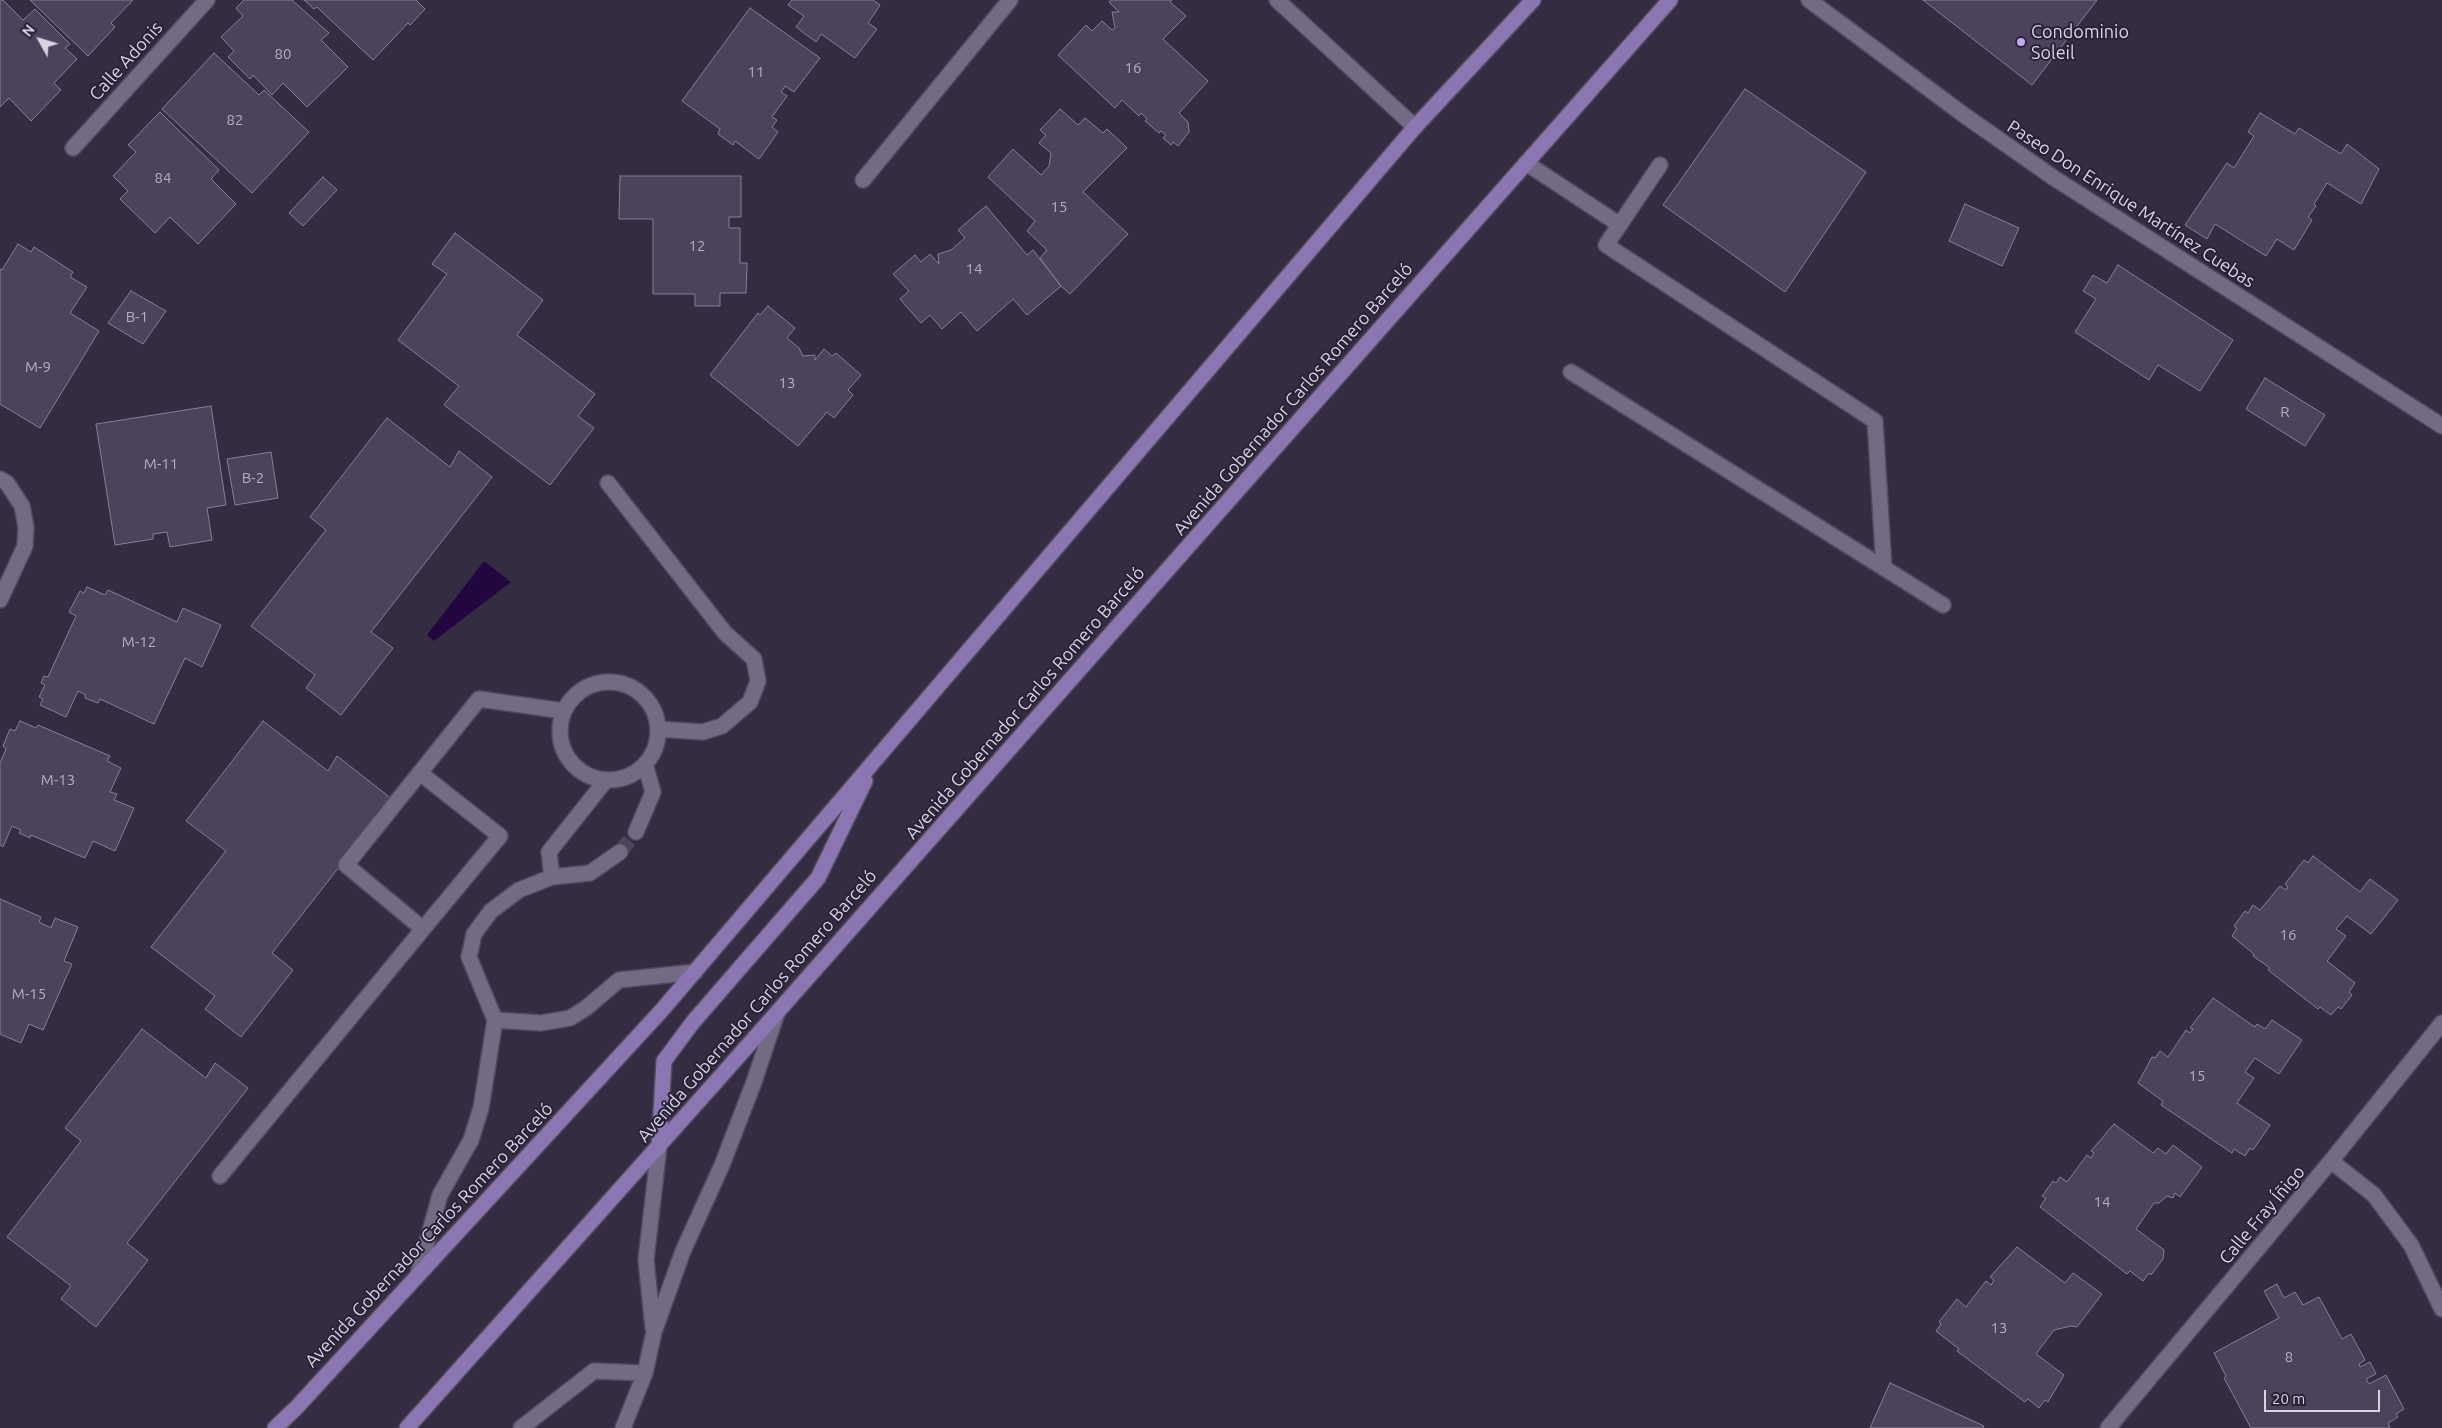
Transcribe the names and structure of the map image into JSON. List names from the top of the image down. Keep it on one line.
{"streets":{"main road":["Avenida Gobernador Carlos Romero Barceló"],"street":["Calle Adonis","Paseo Don Enrique Martínez Cuebas","Calle Fray Íñigo"]},"places":["Condominio Soleil"],"house_numbers":["80","16","11","82","84","15","12","14","B-1","M-9","13","R","M-11","B-2","M-12","M-13","16","M-15","15","14","13","8"],"scale_bar":"20 m","north":"top left"}
